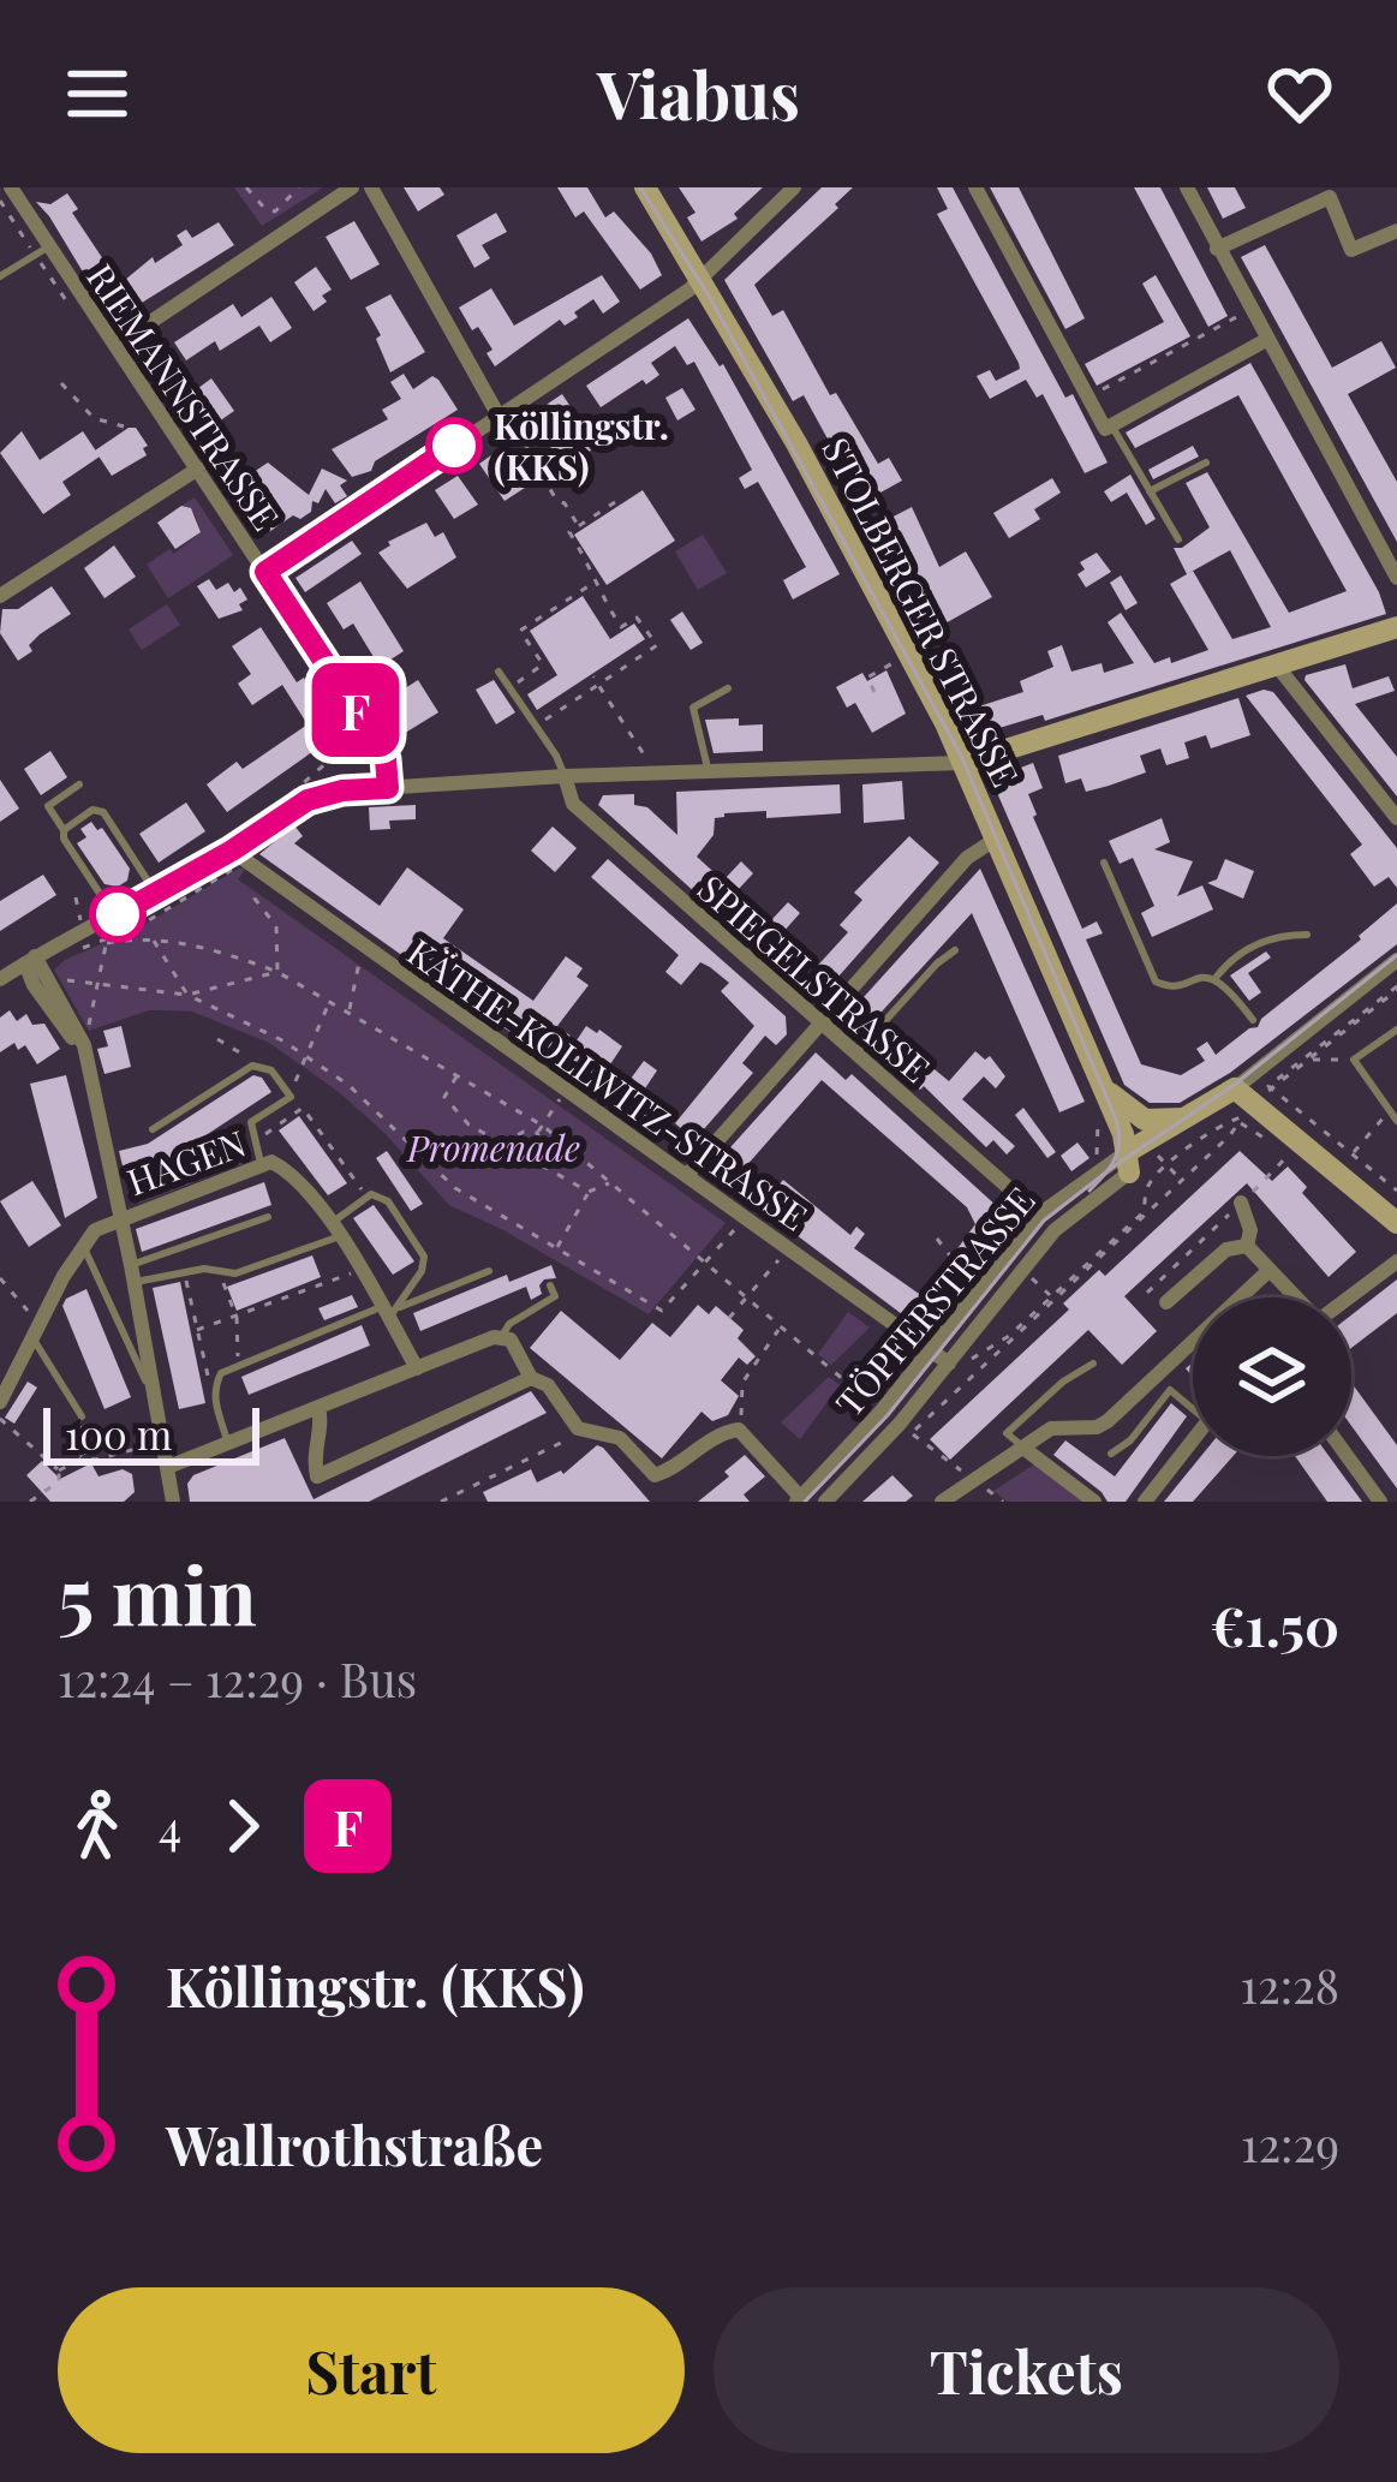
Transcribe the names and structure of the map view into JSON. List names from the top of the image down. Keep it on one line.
{"streets":{"main road":["STOLBERGER STRASSE"],"street":["RIEMANNSTRASSE","SPIEGELSTRASSE","KÄTHE-KOLLWITZ-STRASSE","HAGEN","TÖPFERSTRASSE"]},"crossings":[["STOLBERGER STRASSE","TÖPFERSTRASSE"],["SPIEGELSTRASSE","TÖPFERSTRASSE"],["KÄTHE-KOLLWITZ-STRASSE","TÖPFERSTRASSE"]],"parks":["Promenade"],"places":["Köllingstr. (KKS)"],"lines":["bus line F"],"scale_bar":"100 m","page":{"header":"Viabus","on_map":"F","scale":"100 m","heading":["5 min","12:24 – 12:29 · Bus","€1.50"],"legs":["4","F"],"list":[{"name":"Köllingstr. (KKS)","value":"12:28"},{"name":"Wallrothstraße","value":"12:29"}],"buttons":["Start","Tickets"]}}
